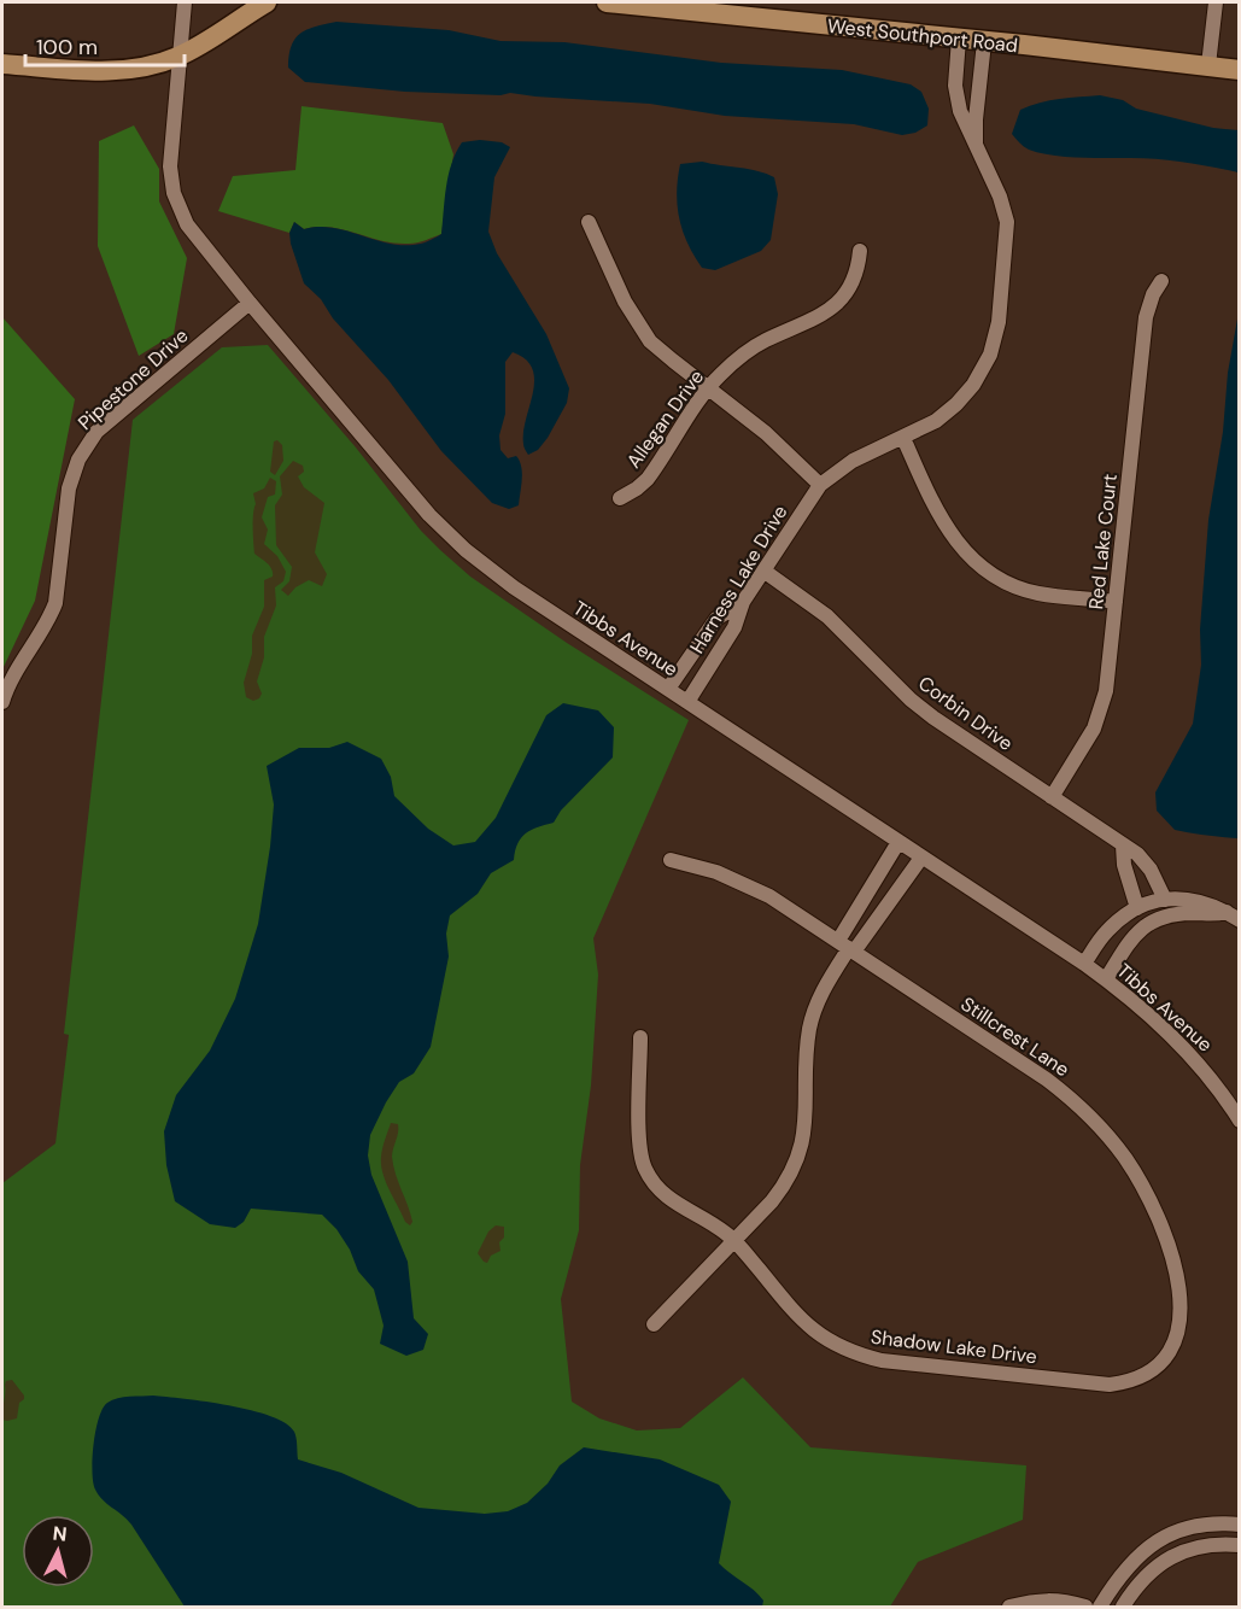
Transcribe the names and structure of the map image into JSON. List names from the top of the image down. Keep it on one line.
{"streets":{"main road":["West Southport Road"],"street":["Pipestone Drive","Allegan Drive","Red Lake Court","Harness Lake Drive","Tibbs Avenue","Corbin Drive","Stillcrest Lane","Shadow Lake Drive"]},"crossings":[["West Southport Road","Harness Lake Drive"],["Pipestone Drive","Tibbs Avenue"],["Red Lake Court","Corbin Drive"],["Harness Lake Drive","Tibbs Avenue"],["Harness Lake Drive","Corbin Drive"],["Stillcrest Lane","Shadow Lake Drive"]],"scale_bar":"100 m","north":"top"}
